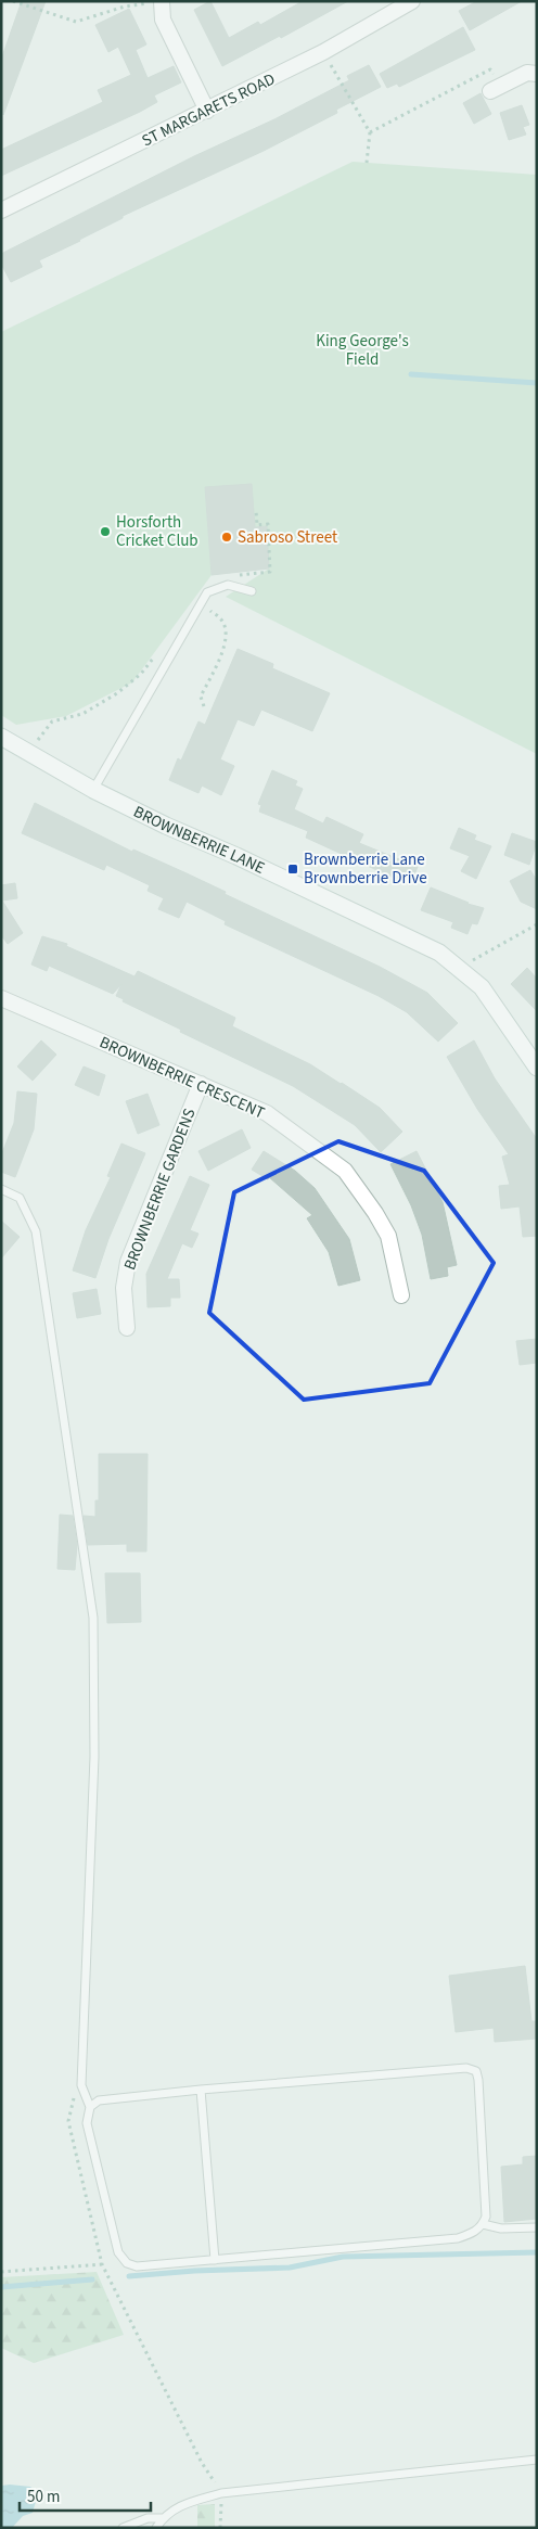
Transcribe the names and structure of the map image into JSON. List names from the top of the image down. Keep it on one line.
{"streets":{"street":["ST MARGARETS ROAD","BROWNBERRIE LANE","BROWNBERRIE CRESCENT","BROWNBERRIE GARDENS"]},"crossings":[["BROWNBERRIE CRESCENT","BROWNBERRIE GARDENS"]],"parks":["King George's Field"],"places":{"other":["Horsforth Cricket Club","Sabroso Street"],"transit":["Brownberrie Lane Brownberrie Drive"]},"scale_bar":"50 m"}
